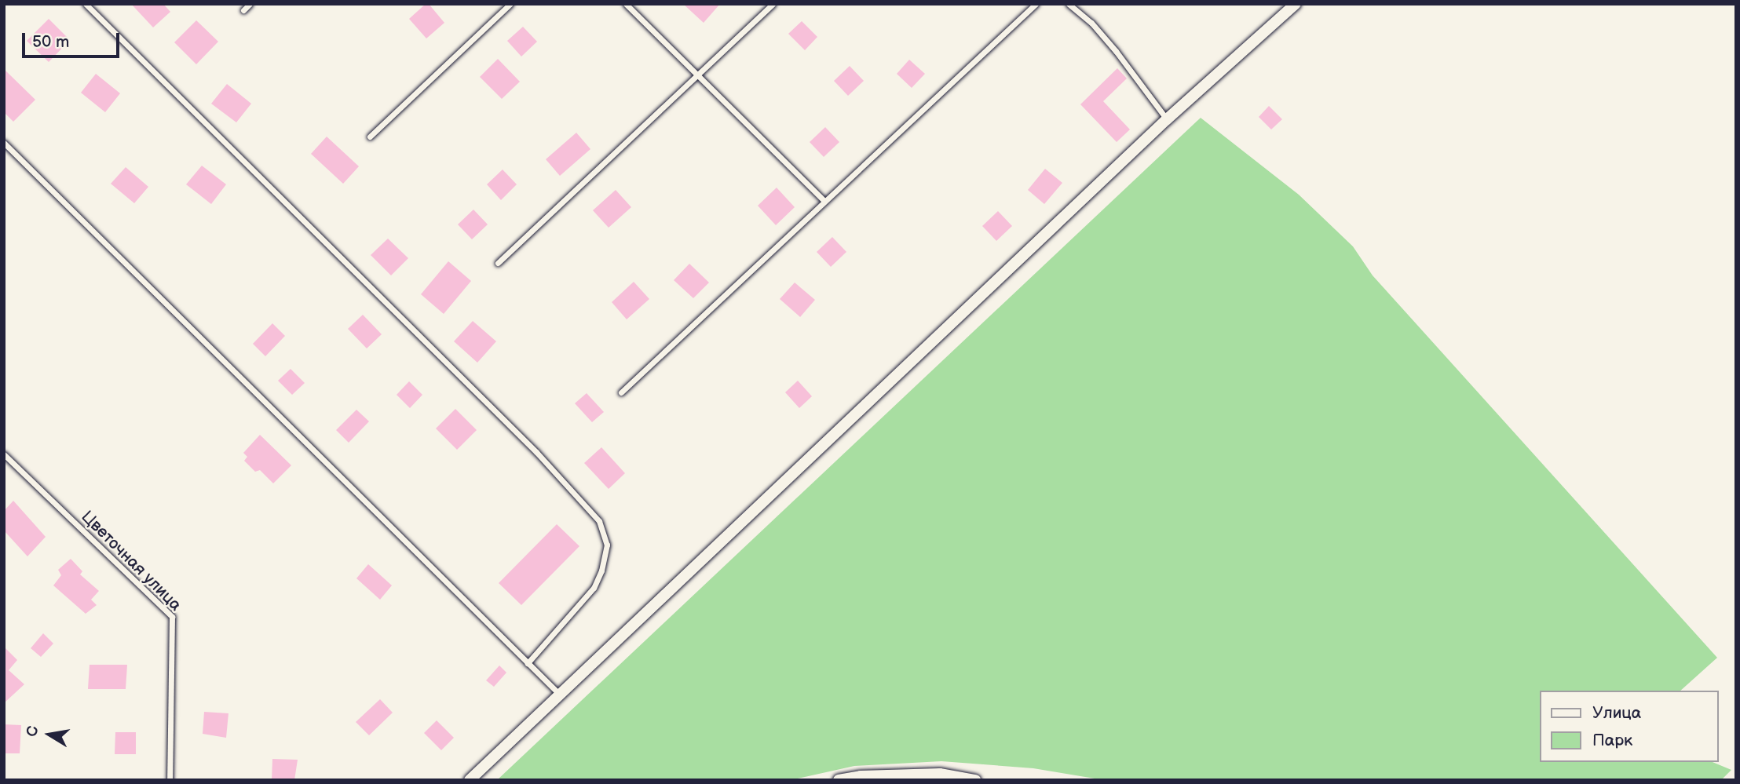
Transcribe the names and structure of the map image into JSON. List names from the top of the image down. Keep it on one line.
{"streets":{"lane":["Цветочная улица"]},"legend":["Улица","Парк"],"scale_bar":"50 m","north":"left"}
